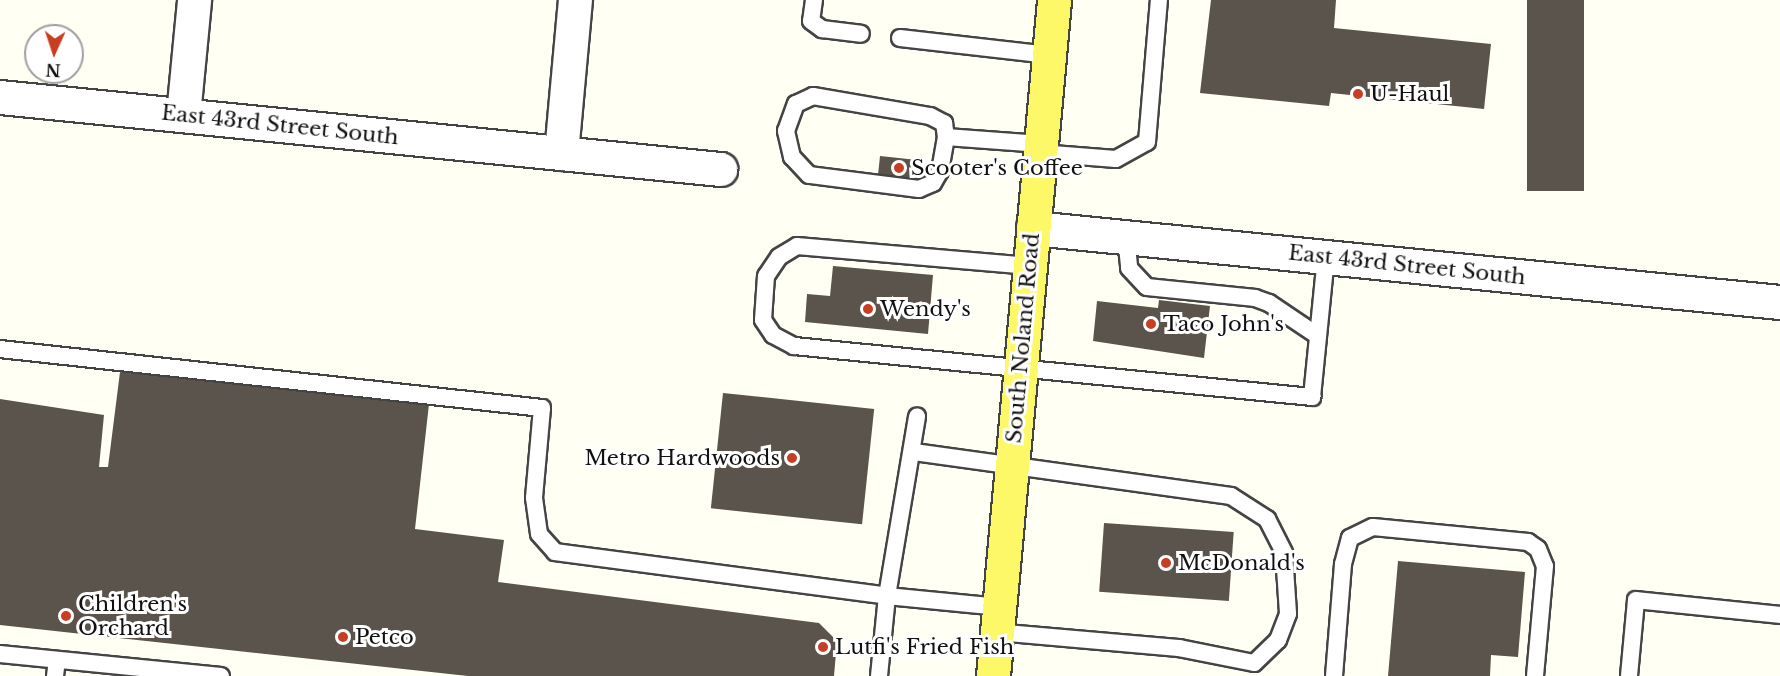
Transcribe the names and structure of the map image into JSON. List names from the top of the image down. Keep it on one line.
{"streets":{"main road":["South Noland Road"],"street":["East 43rd Street South"]},"crossings":[["East 43rd Street South","South Noland Road"]],"places":["U-Haul","Scooter's Coffee","Wendy's","Taco John's","Metro Hardwoods","McDonald's","Children's Orchard","Petco","Lutfi's Fried Fish"],"north":"bottom"}
